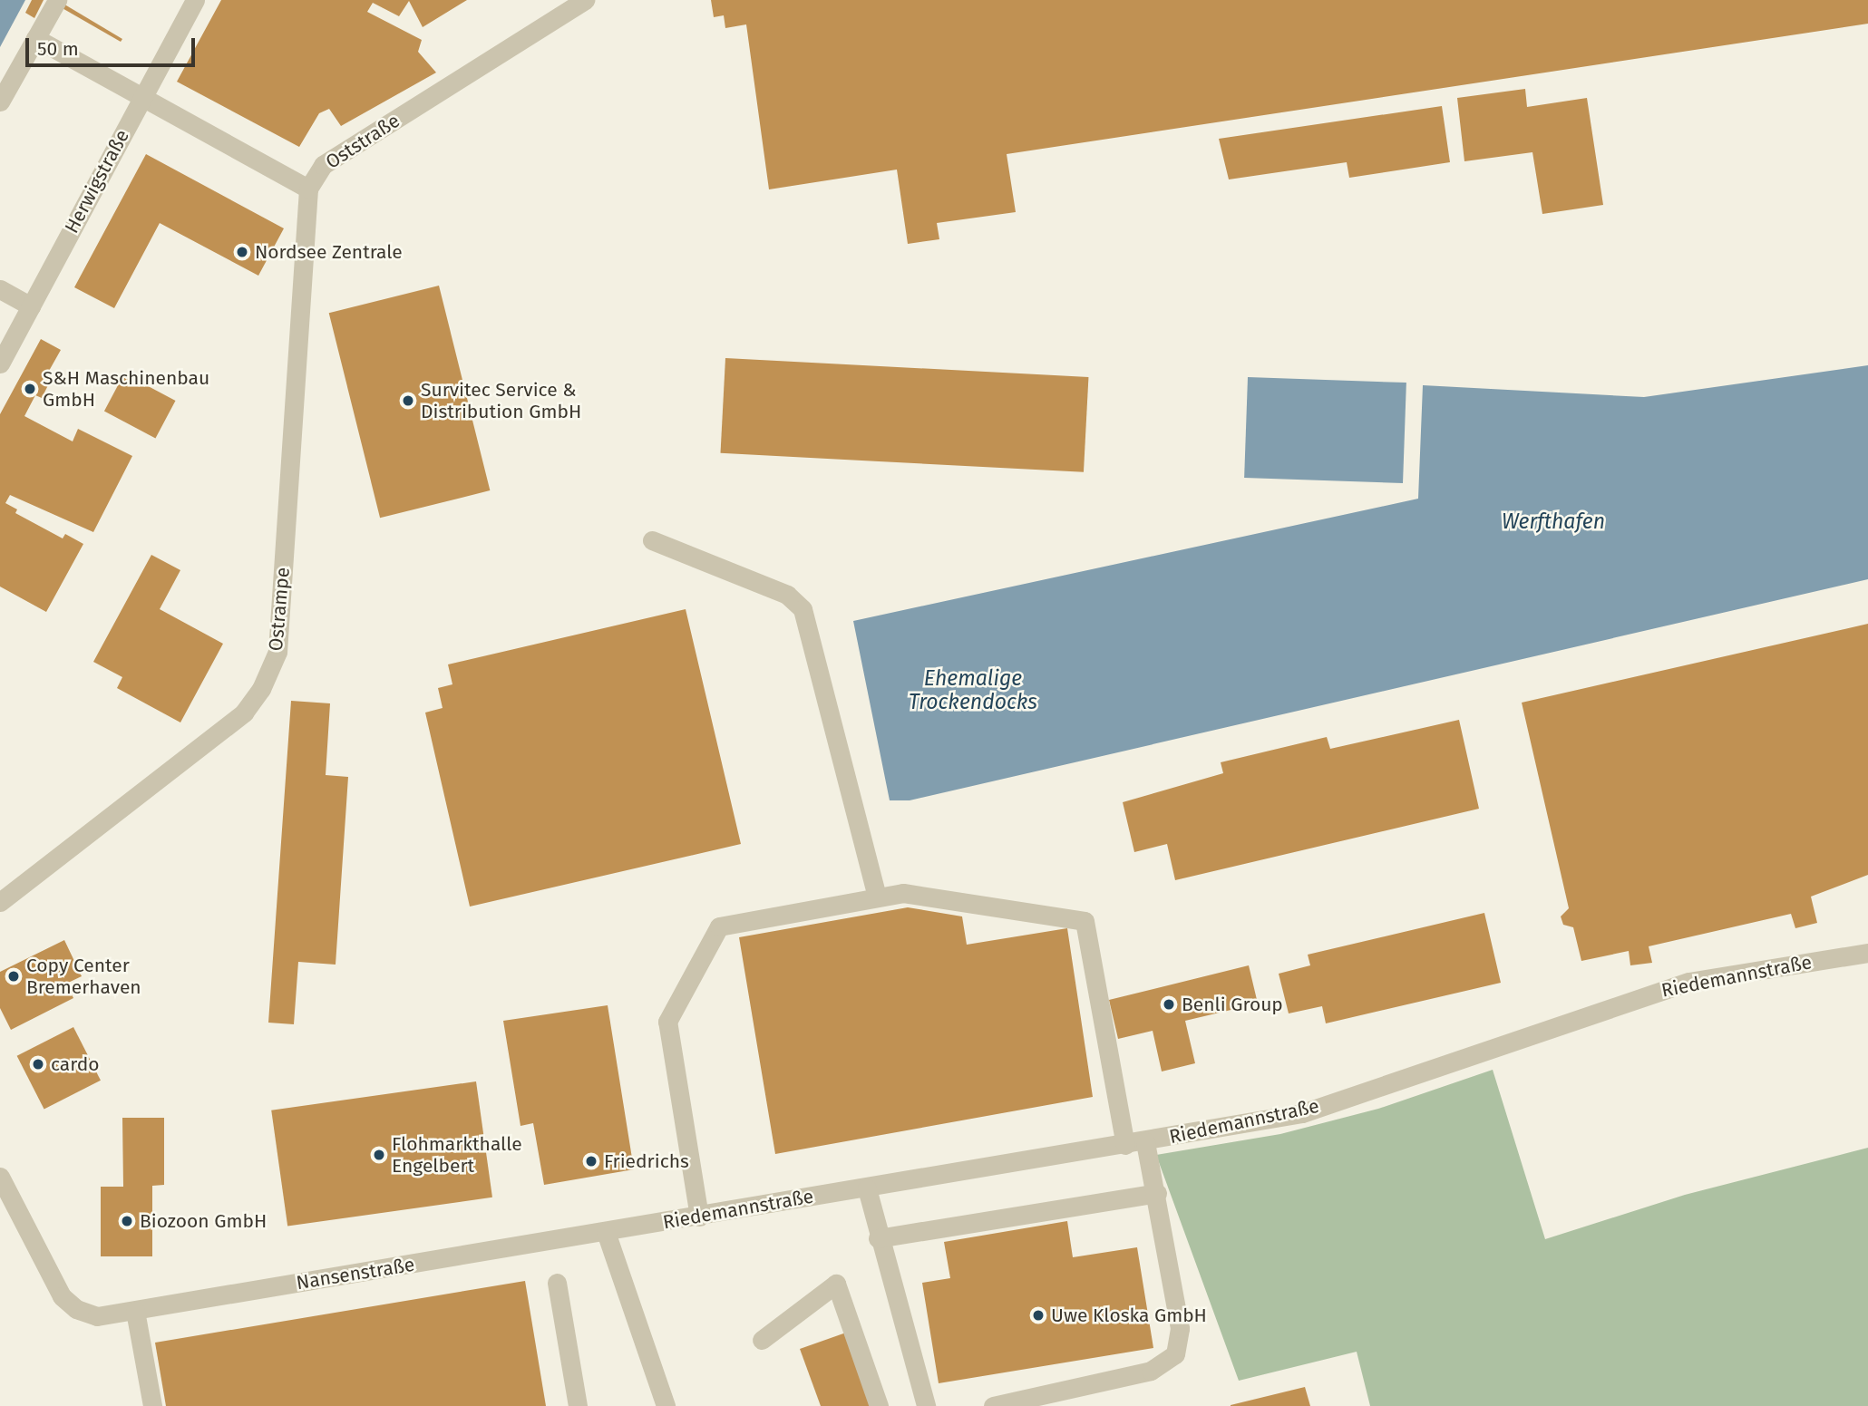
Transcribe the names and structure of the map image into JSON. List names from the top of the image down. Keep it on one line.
{"streets":{"street":["Oststraße","Herwigstraße","Ostrampe","Riedemannstraße","Nansenstraße"]},"crossings":[["Oststraße","Ostrampe"],["Riedemannstraße","Nansenstraße"]],"water":["Werfthafen","Ehemalige Trockendocks"],"places":["Nordsee Zentrale","S&H Maschinenbau GmbH","Survitec Service & Distribution GmbH","Copy Center Bremerhaven","Benli Group","cardo","Flohmarkthalle Engelbert","Friedrichs","Biozoon GmbH","Uwe Kloska GmbH"],"scale_bar":"50 m"}
